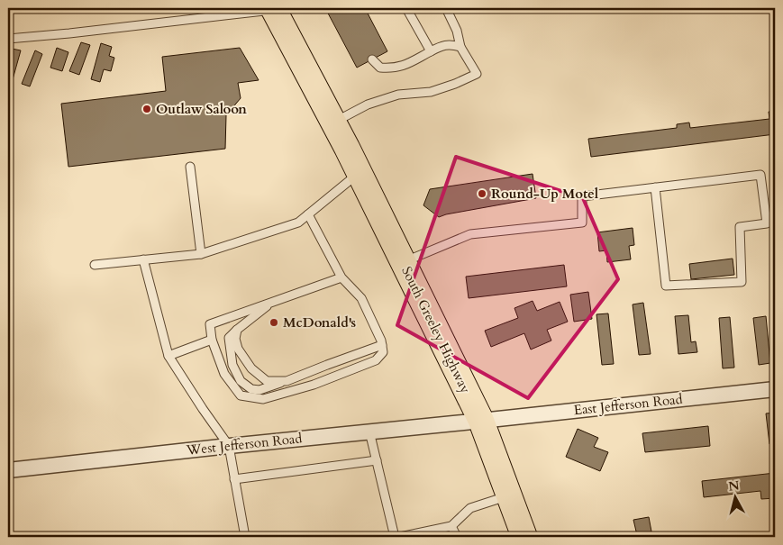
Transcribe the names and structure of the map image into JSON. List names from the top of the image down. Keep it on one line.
{"streets":{"highway":["South Greeley Highway"],"street":["East Jefferson Road","West Jefferson Road"]},"crossings":[["South Greeley Highway","East Jefferson Road"],["South Greeley Highway","West Jefferson Road"],["East Jefferson Road","West Jefferson Road"]],"places":["Outlaw Saloon","Round-Up Motel","McDonald's"],"north":"top"}
